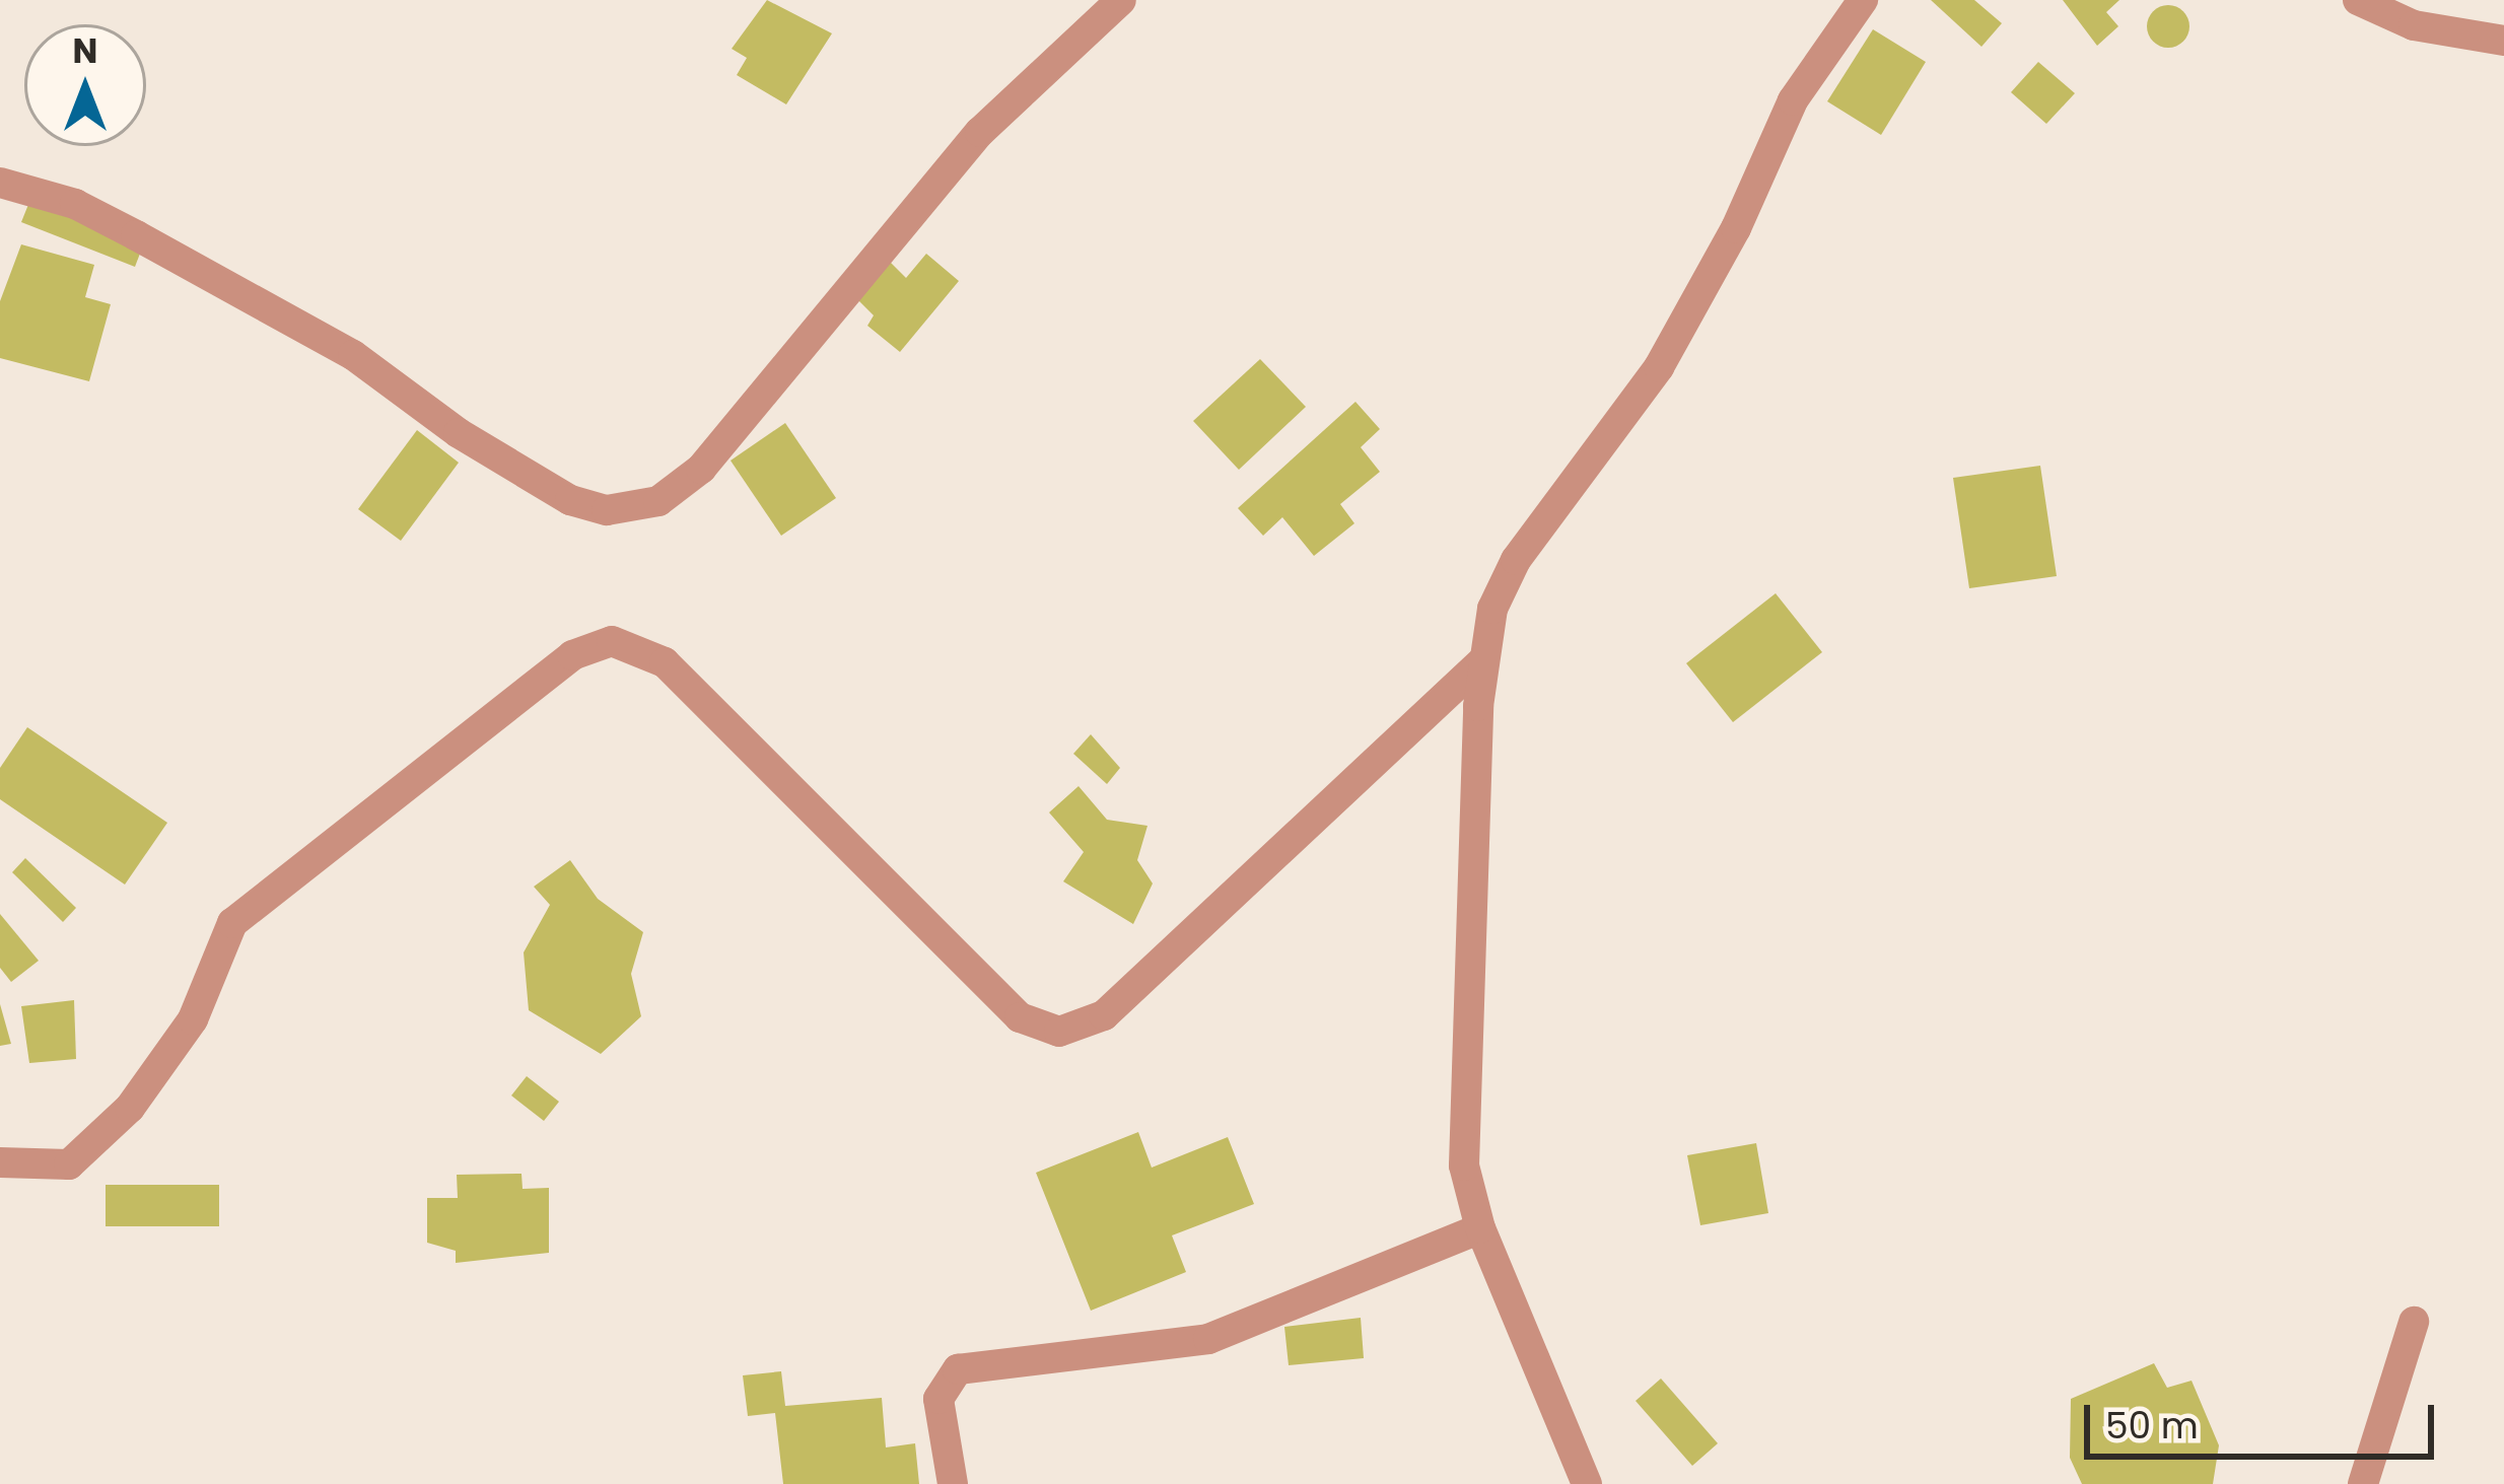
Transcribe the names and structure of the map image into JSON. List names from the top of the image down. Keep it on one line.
{"scale_bar":"50 m","north":"top"}
